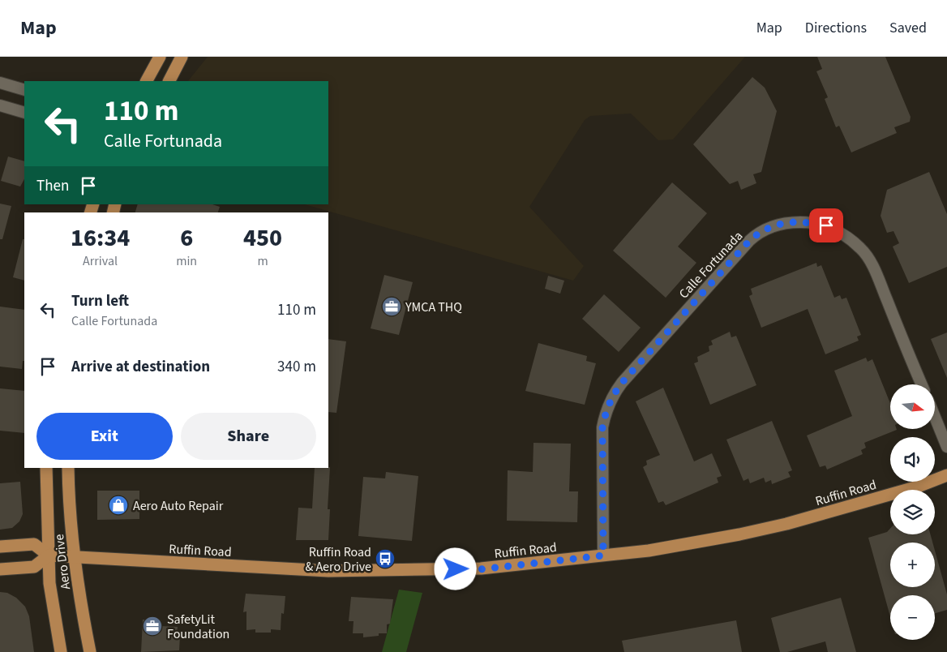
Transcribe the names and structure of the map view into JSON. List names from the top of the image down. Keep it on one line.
{"streets":{"main road":["Ruffin Road","Aero Drive"],"street":["Calle Fortunada"]},"crossings":[["Calle Fortunada","Ruffin Road"],["Ruffin Road","Aero Drive"]],"places":{"office":["YMCA THQ","SafetyLit Foundation"],"shop":["Aero Auto Repair"],"bus stop":["Ruffin Road & Aero Drive"]},"north":"right","page":{"header":"Map","nav":["Map","Directions","Saved"],"turn":["110 m","Calle Fortunada"],"then":"Then","eta":["16:34","Arrival","6","min","450","m"],"list":[{"name":"Turn left","note":"Calle Fortunada","value":"110 m"},{"name":"Arrive at destination","value":"340 m"}],"map_buttons":["+","−"],"buttons":["Exit","Share"]}}
